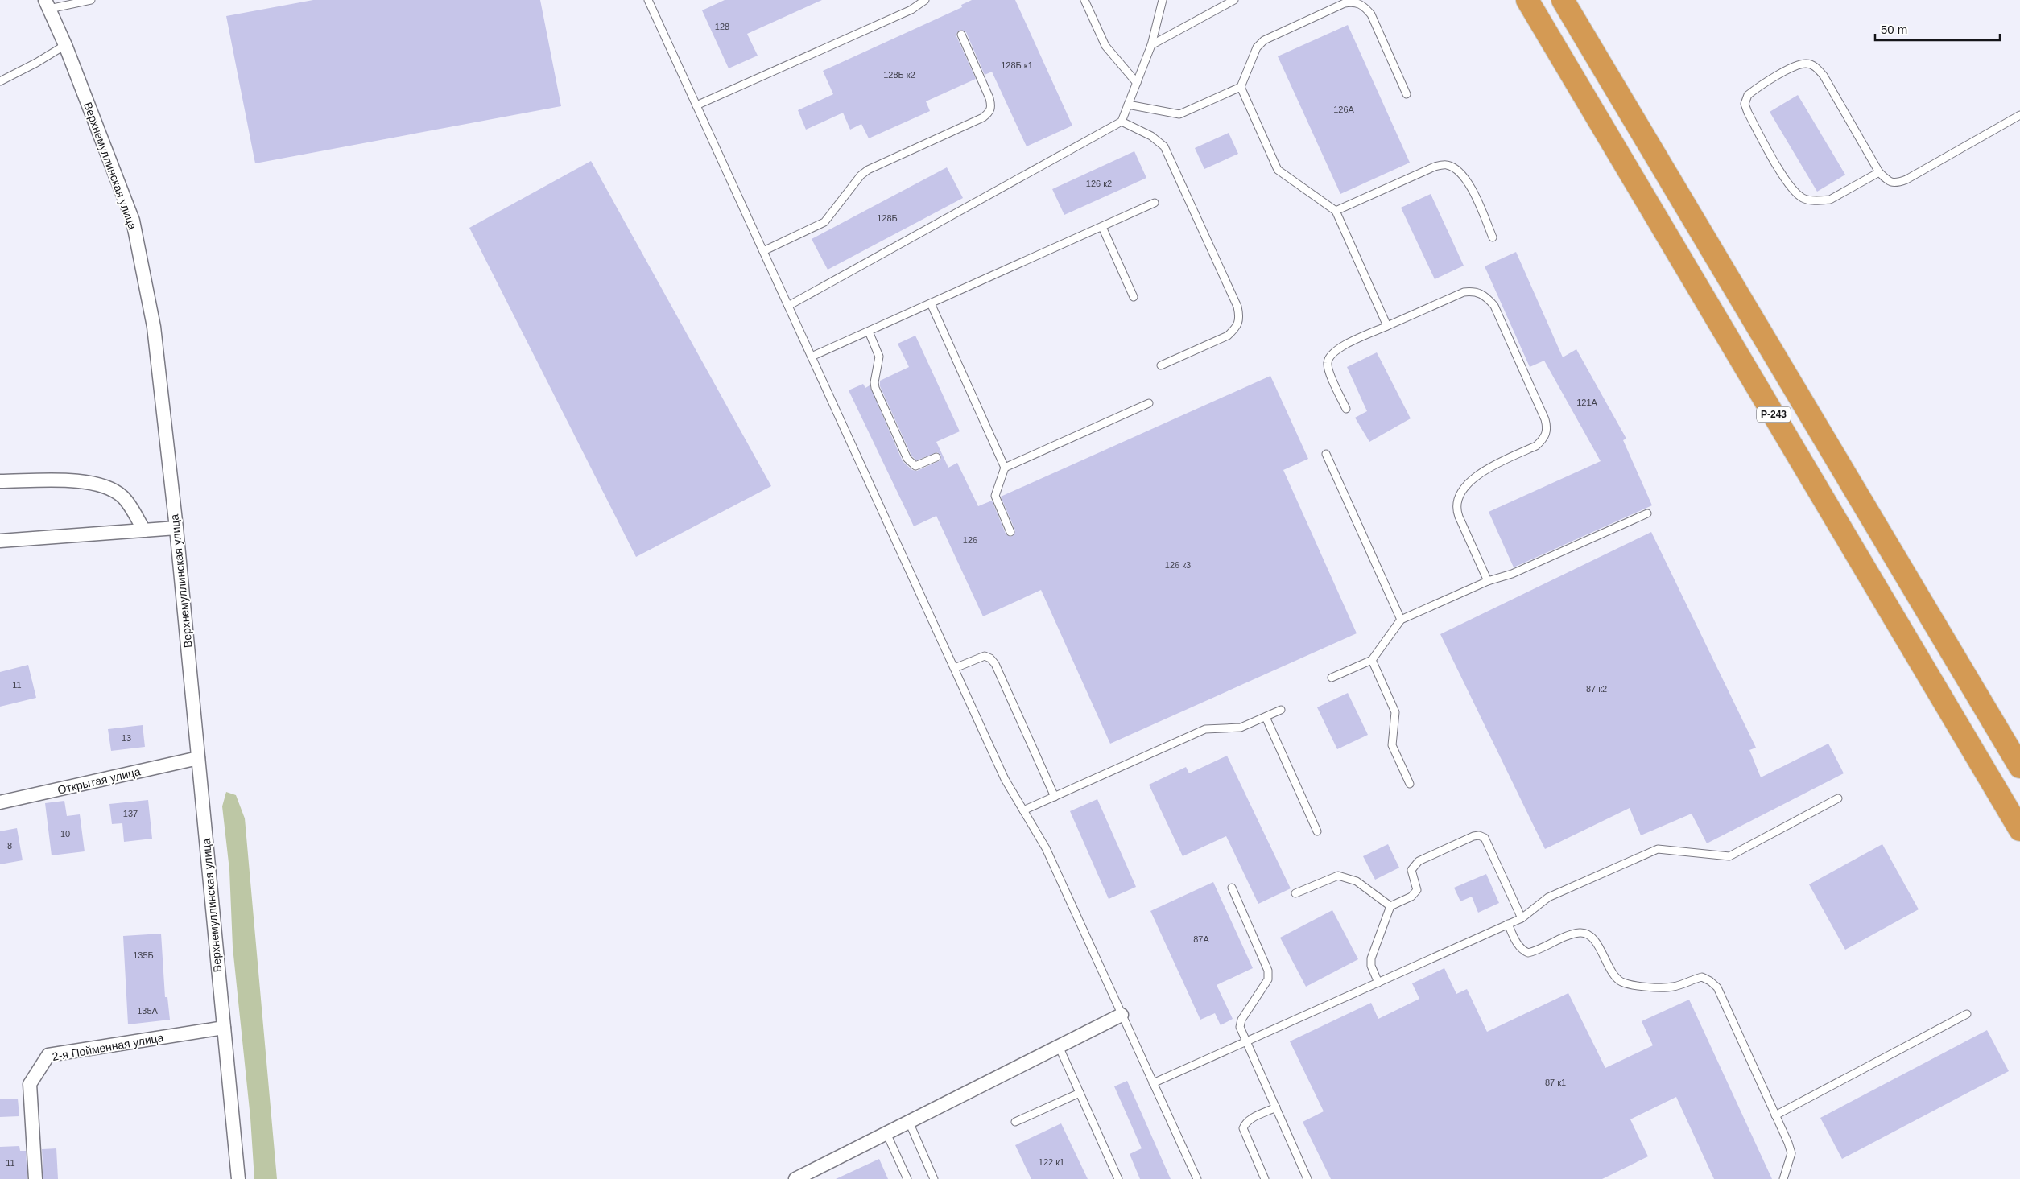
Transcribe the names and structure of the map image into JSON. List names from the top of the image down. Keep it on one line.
{"streets":{"highway":["Р-243"],"street":["Верхнемуллинская улица","Открытая улица","2-я Пойменная улица"]},"crossings":[["Верхнемуллинская улица","Открытая улица"],["Верхнемуллинская улица","2-я Пойменная улица"]],"house_numbers":["128","128Б к1","128Б к2","126А","126 к2","128Б","121А","126","126 к3","11","87 к2","13","137","10","8","87А","135Б","135А","87 к1","122 к1","11"],"scale_bar":"50 m"}
